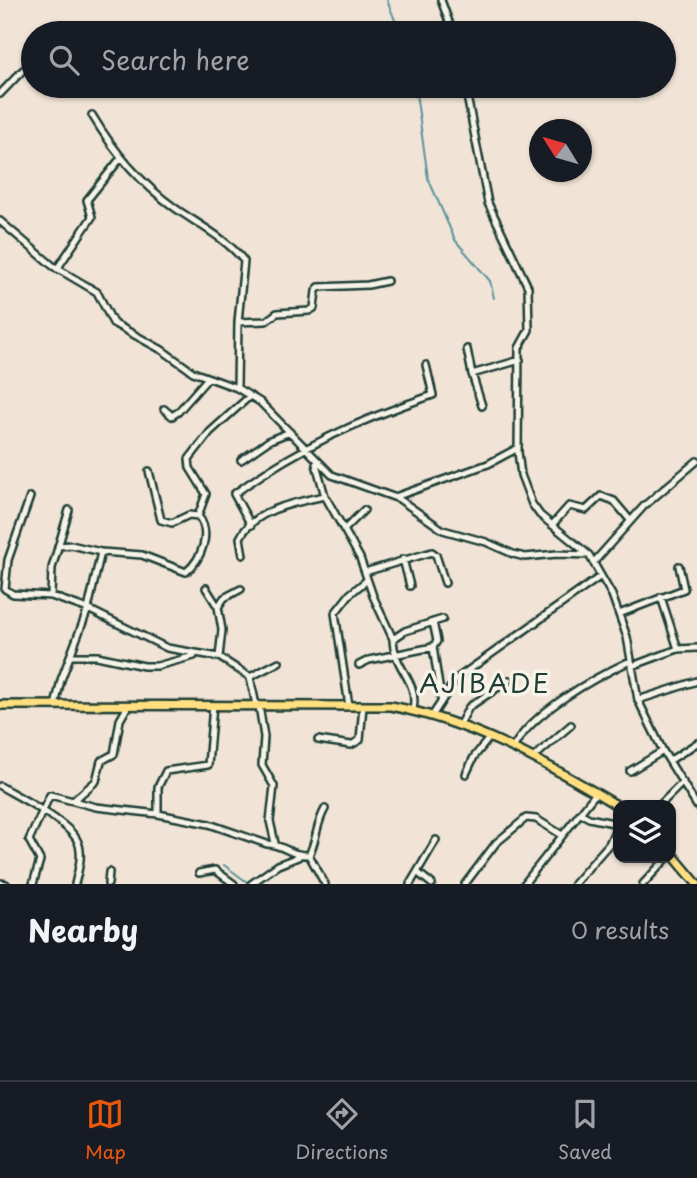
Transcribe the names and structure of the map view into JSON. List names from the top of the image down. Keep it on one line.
{"districts":["AJIBADE"],"north":"top left","page":{"search":"Search here","heading":["Nearby","0 results"],"nav":["Map","Directions","Saved"]}}
